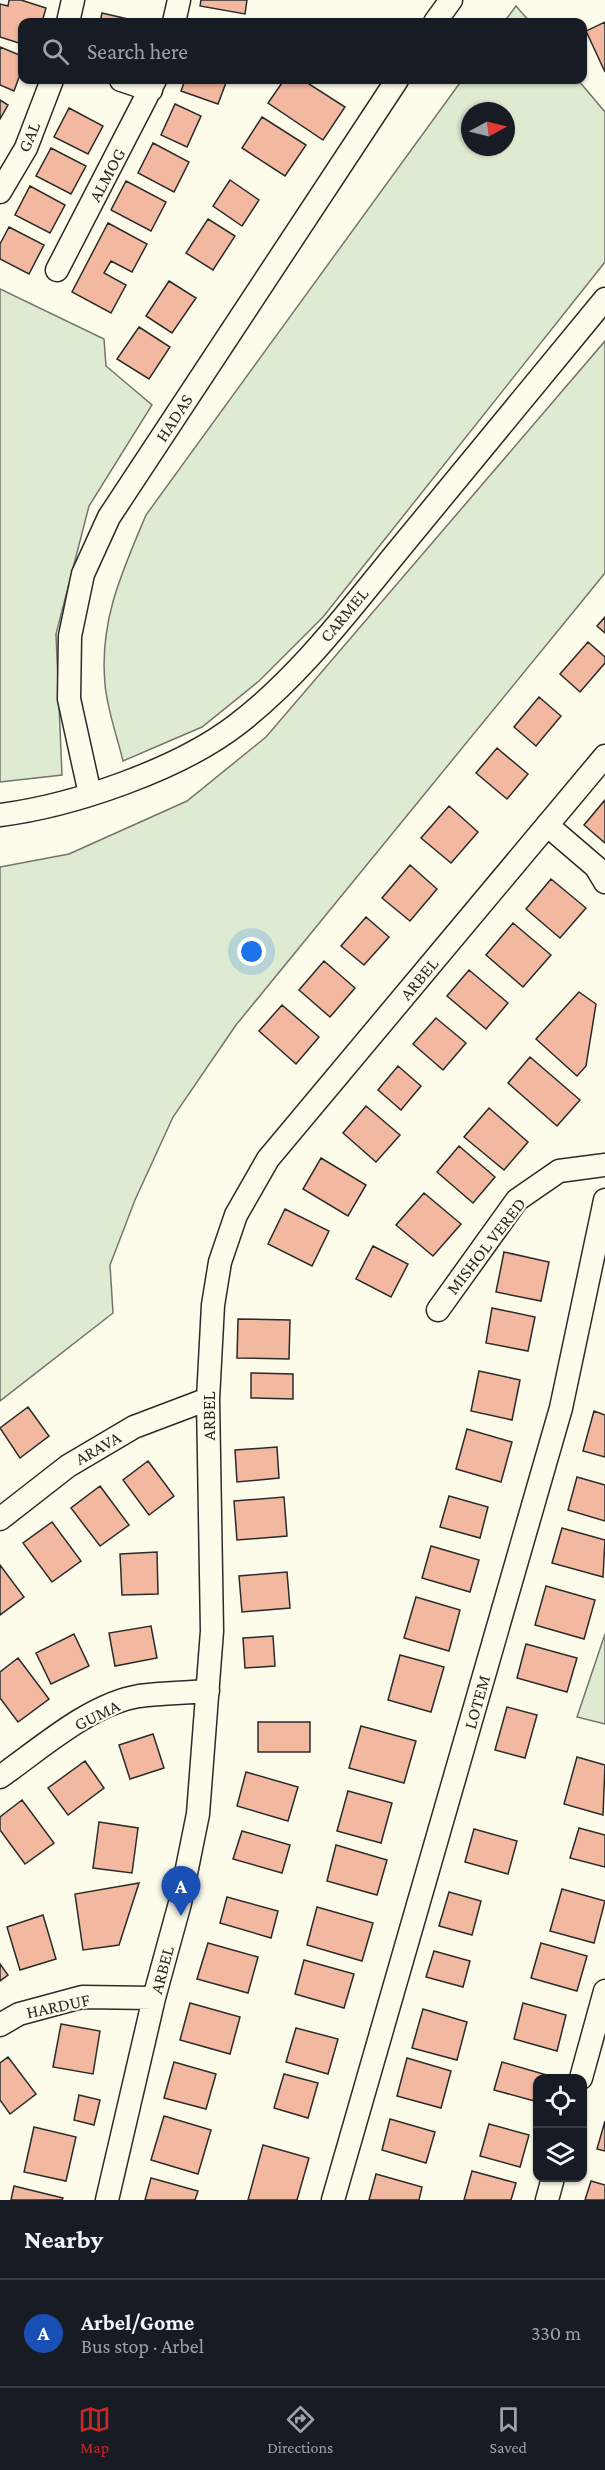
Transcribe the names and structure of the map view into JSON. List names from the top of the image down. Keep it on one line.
{"streets":{"street":["GAL","ALMOG","HADAS","CARMEL","ARBEL","MISHOL VERED","ARAVA","LOTEM","GUMA","HARDUF"]},"crossings":[["HADAS","CARMEL"],["ARBEL","ARAVA"],["ARBEL","GUMA"],["ARBEL","HARDUF"]],"north":"right","page":{"search":"Search here","pins":"A","heading":"Nearby","list":[{"mark":"A","name":"Arbel/Gome","note":"Bus stop · Arbel","value":"330 m"}],"nav":["Map","Directions","Saved"]}}
